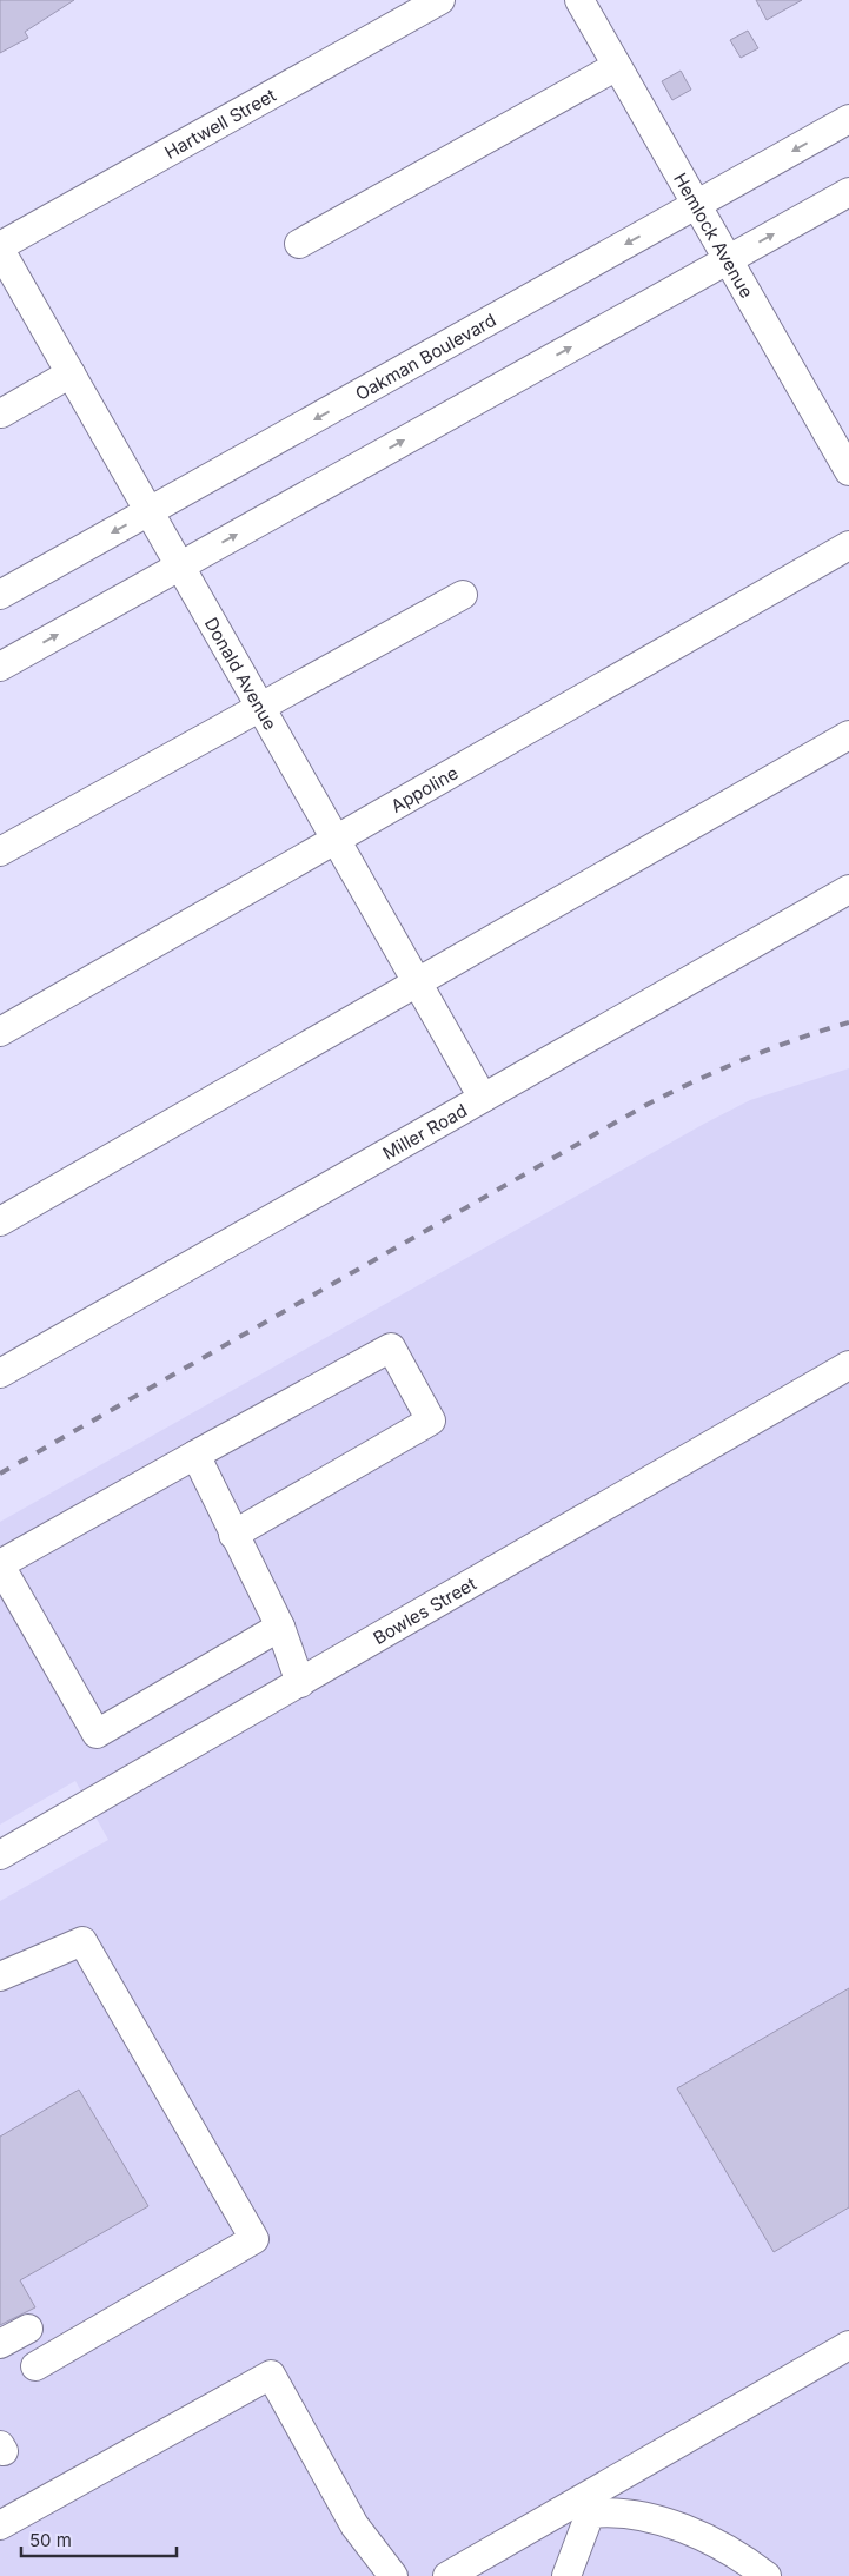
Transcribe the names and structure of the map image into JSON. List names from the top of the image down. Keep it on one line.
{"streets":{"street":["Hartwell Street","Hemlock Avenue","Oakman Boulevard","Donald Avenue","Appoline","Miller Road","Bowles Street"]},"crossings":[["Hartwell Street","Donald Avenue"],["Hemlock Avenue","Oakman Boulevard"],["Oakman Boulevard","Donald Avenue"],["Donald Avenue","Appoline"],["Donald Avenue","Miller Road"]],"scale_bar":"50 m"}
